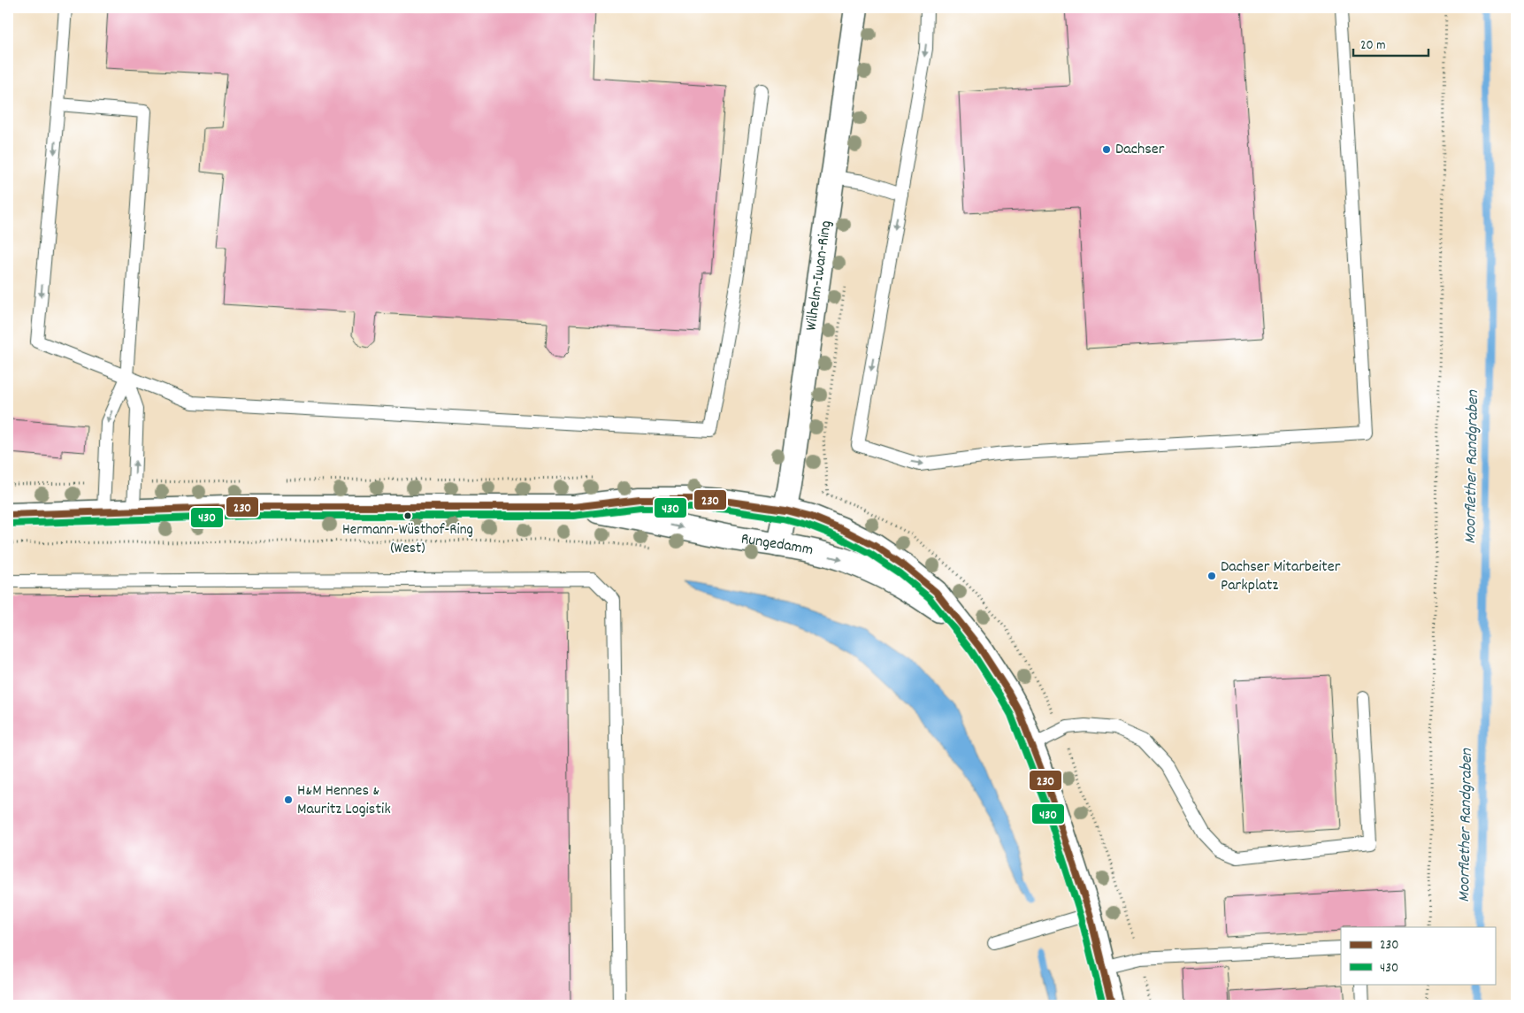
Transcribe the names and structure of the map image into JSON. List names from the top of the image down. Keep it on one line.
{"streets":{"street":["Wilhelm-Iwan-Ring","Rungedamm"]},"crossings":[["Wilhelm-Iwan-Ring","Rungedamm"]],"water":["Moorflether Randgraben"],"places":["Dachser","Hermann-Wüsthof-Ring (West)","Dachser Mitarbeiter Parkplatz","H&M Hennes & Mauritz Logistik"],"lines":["transit line 230","transit line 430"],"legend":["230","430"],"scale_bar":"20 m"}
